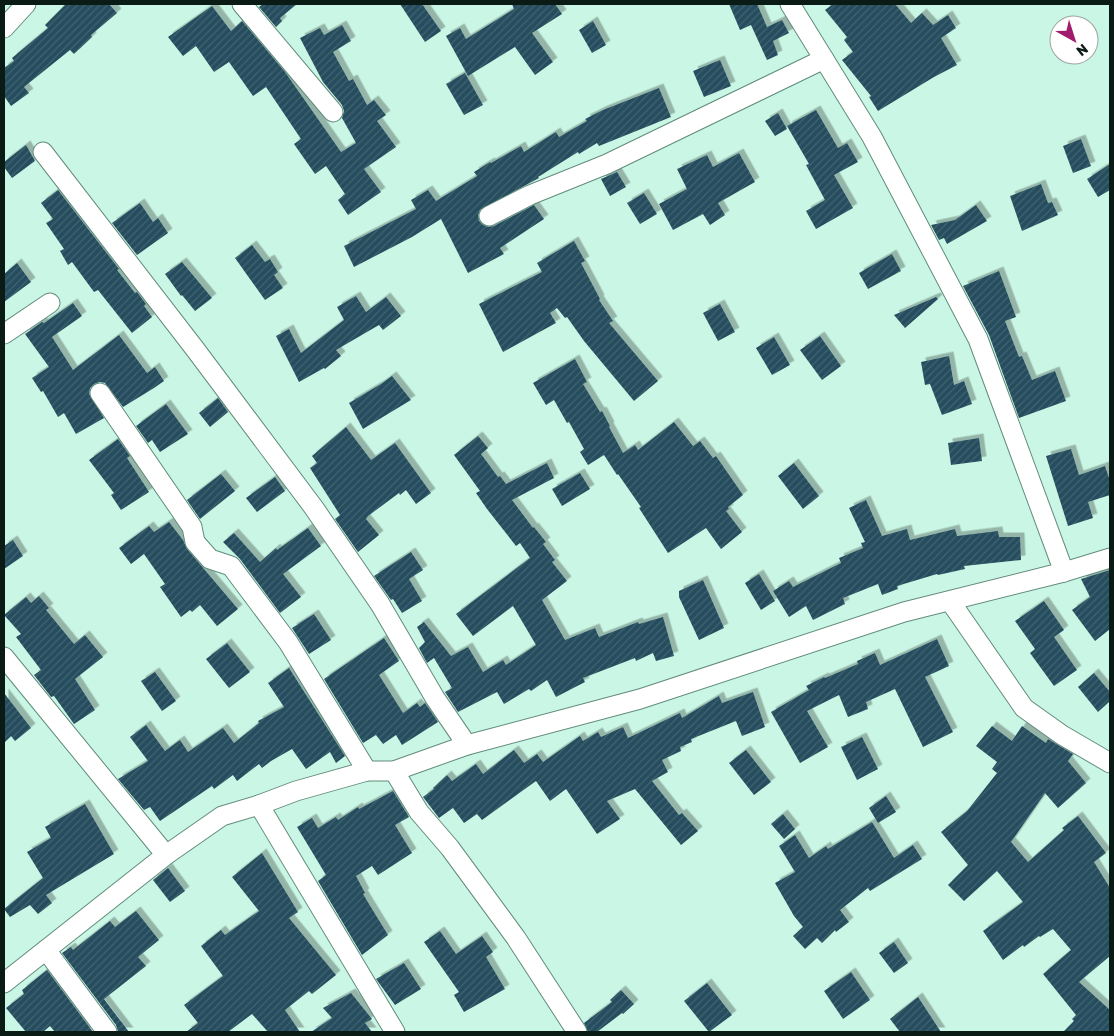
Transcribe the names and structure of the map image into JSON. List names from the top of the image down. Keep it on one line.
{"north":"bottom right"}
